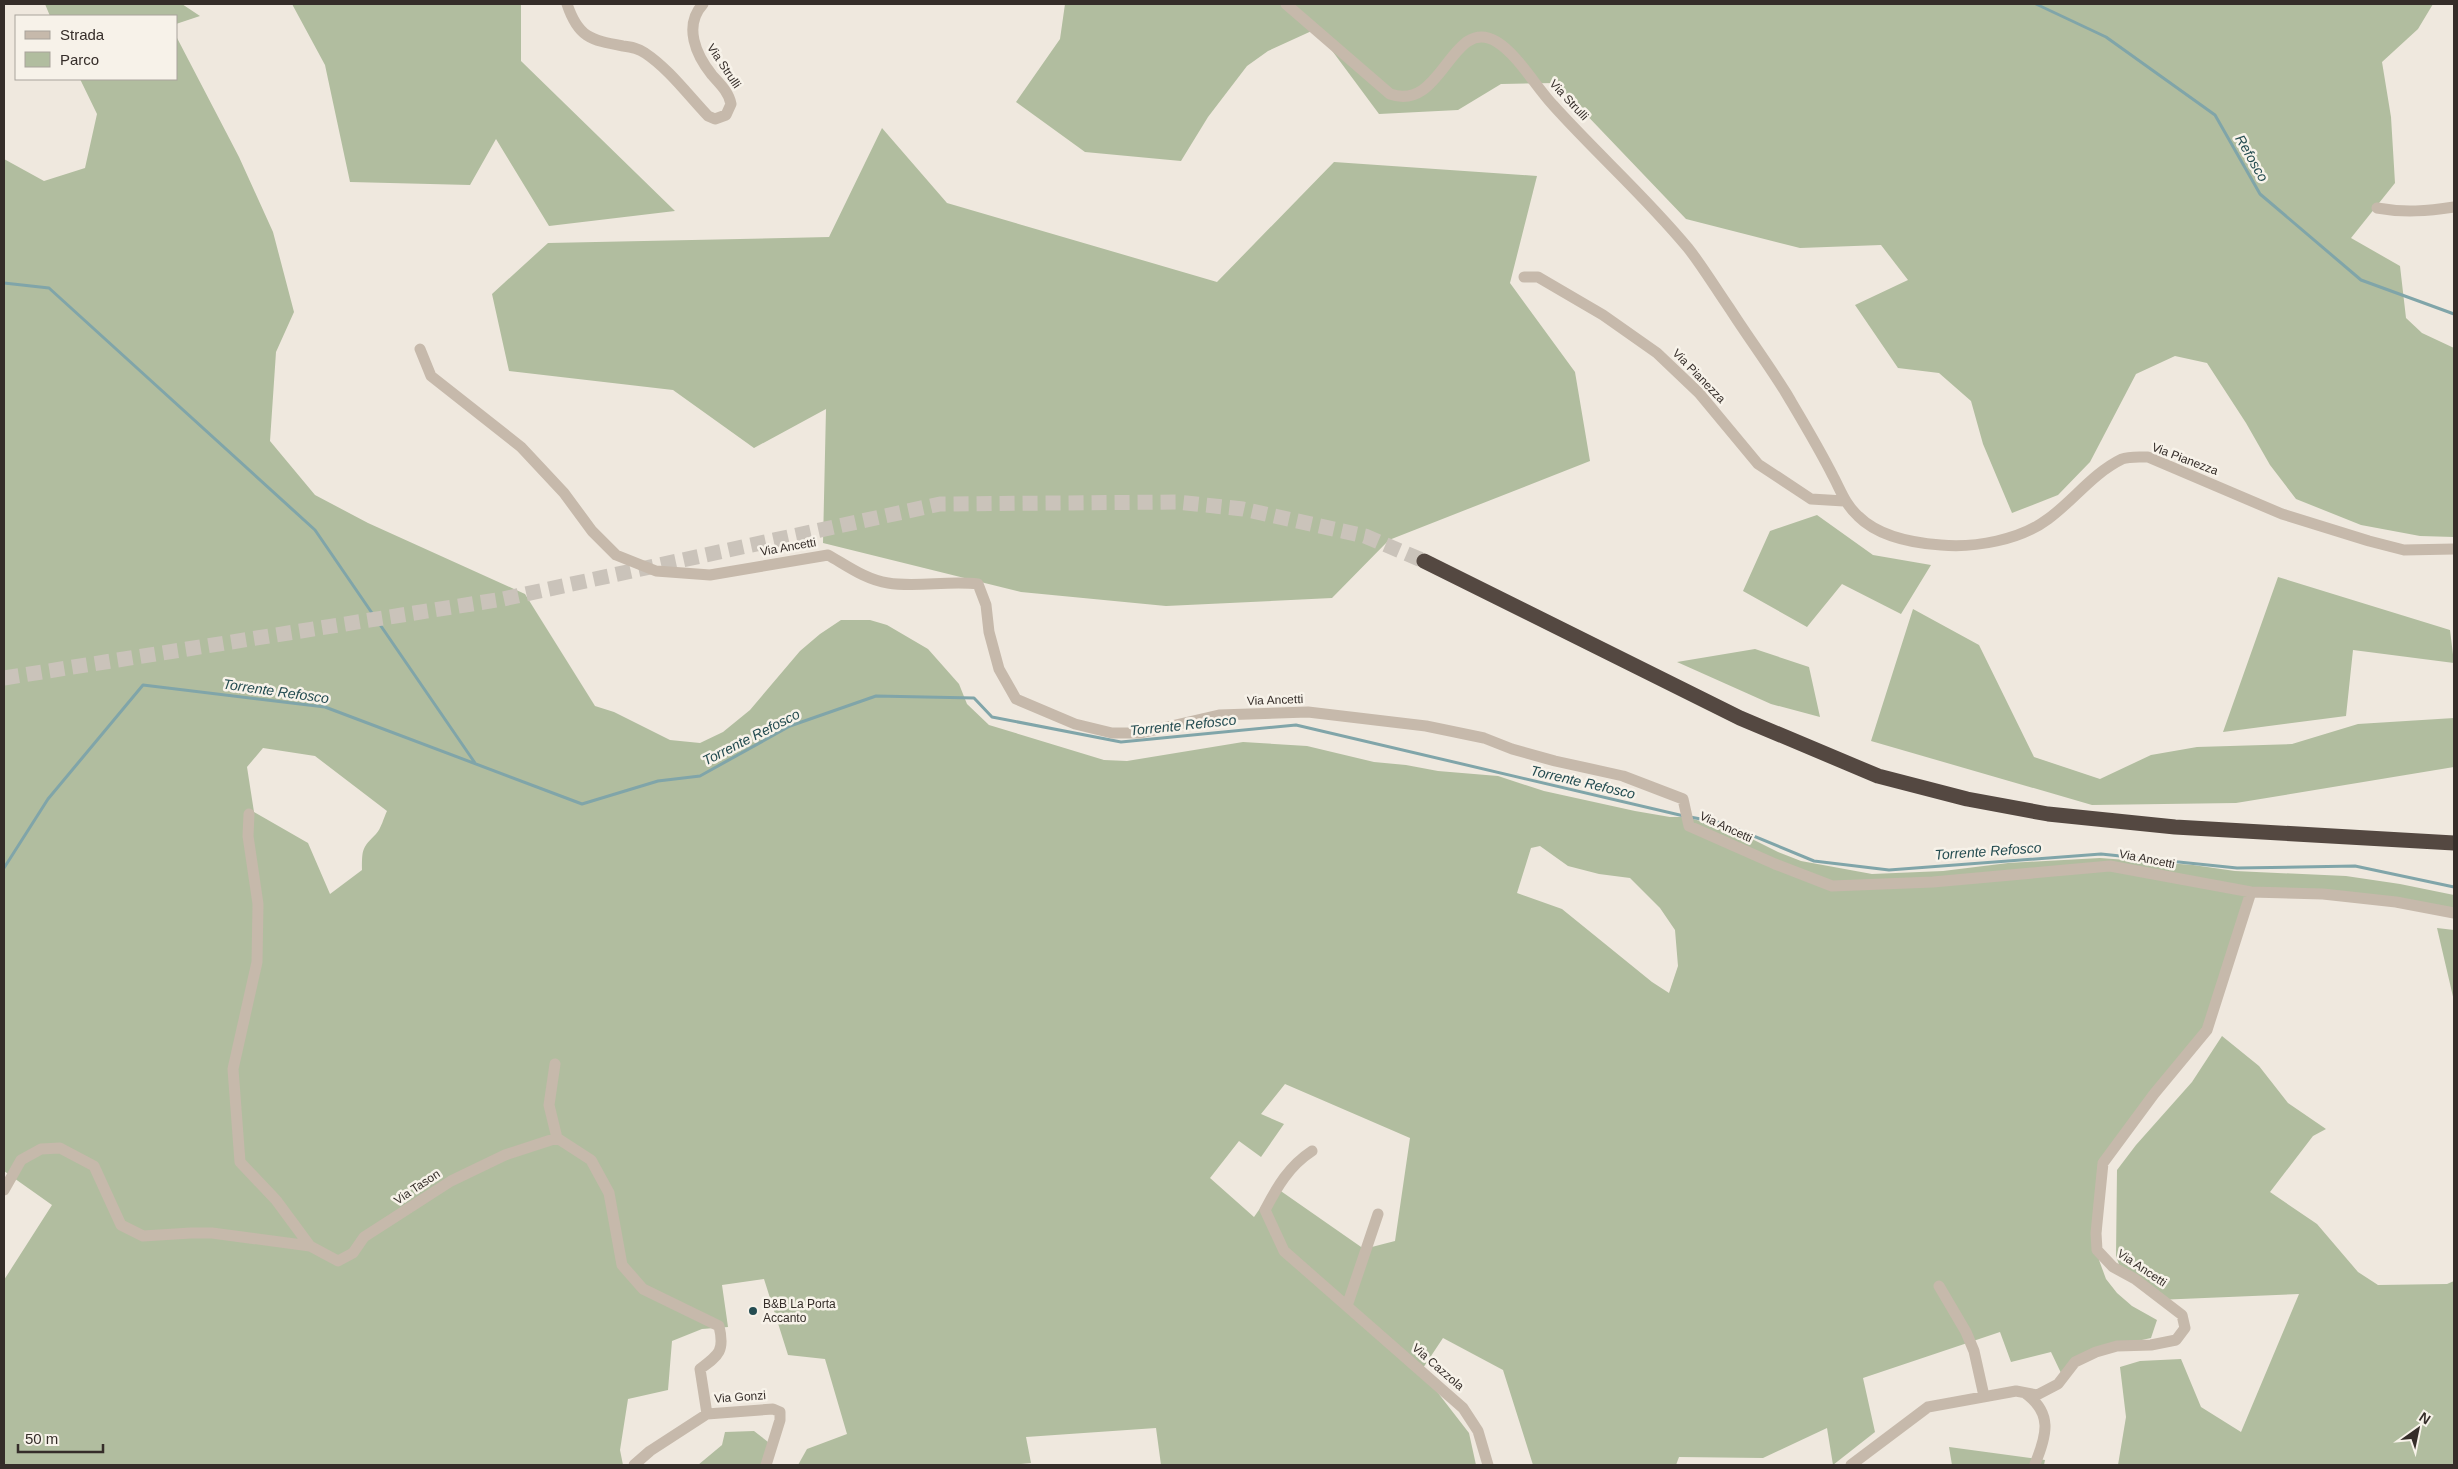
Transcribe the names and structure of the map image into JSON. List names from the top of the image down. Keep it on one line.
{"streets":{"street":["Via Strulli","Via Pianezza","Via Ancetti","Via Tason","Via Cazzola","Via Gonzi"]},"crossings":[["Via Strulli","Via Pianezza"]],"water":["Refosco","Torrente Refosco"],"places":["B&B La Porta Accanto"],"legend":["Strada","Parco"],"scale_bar":"50 m","north":"top right"}
